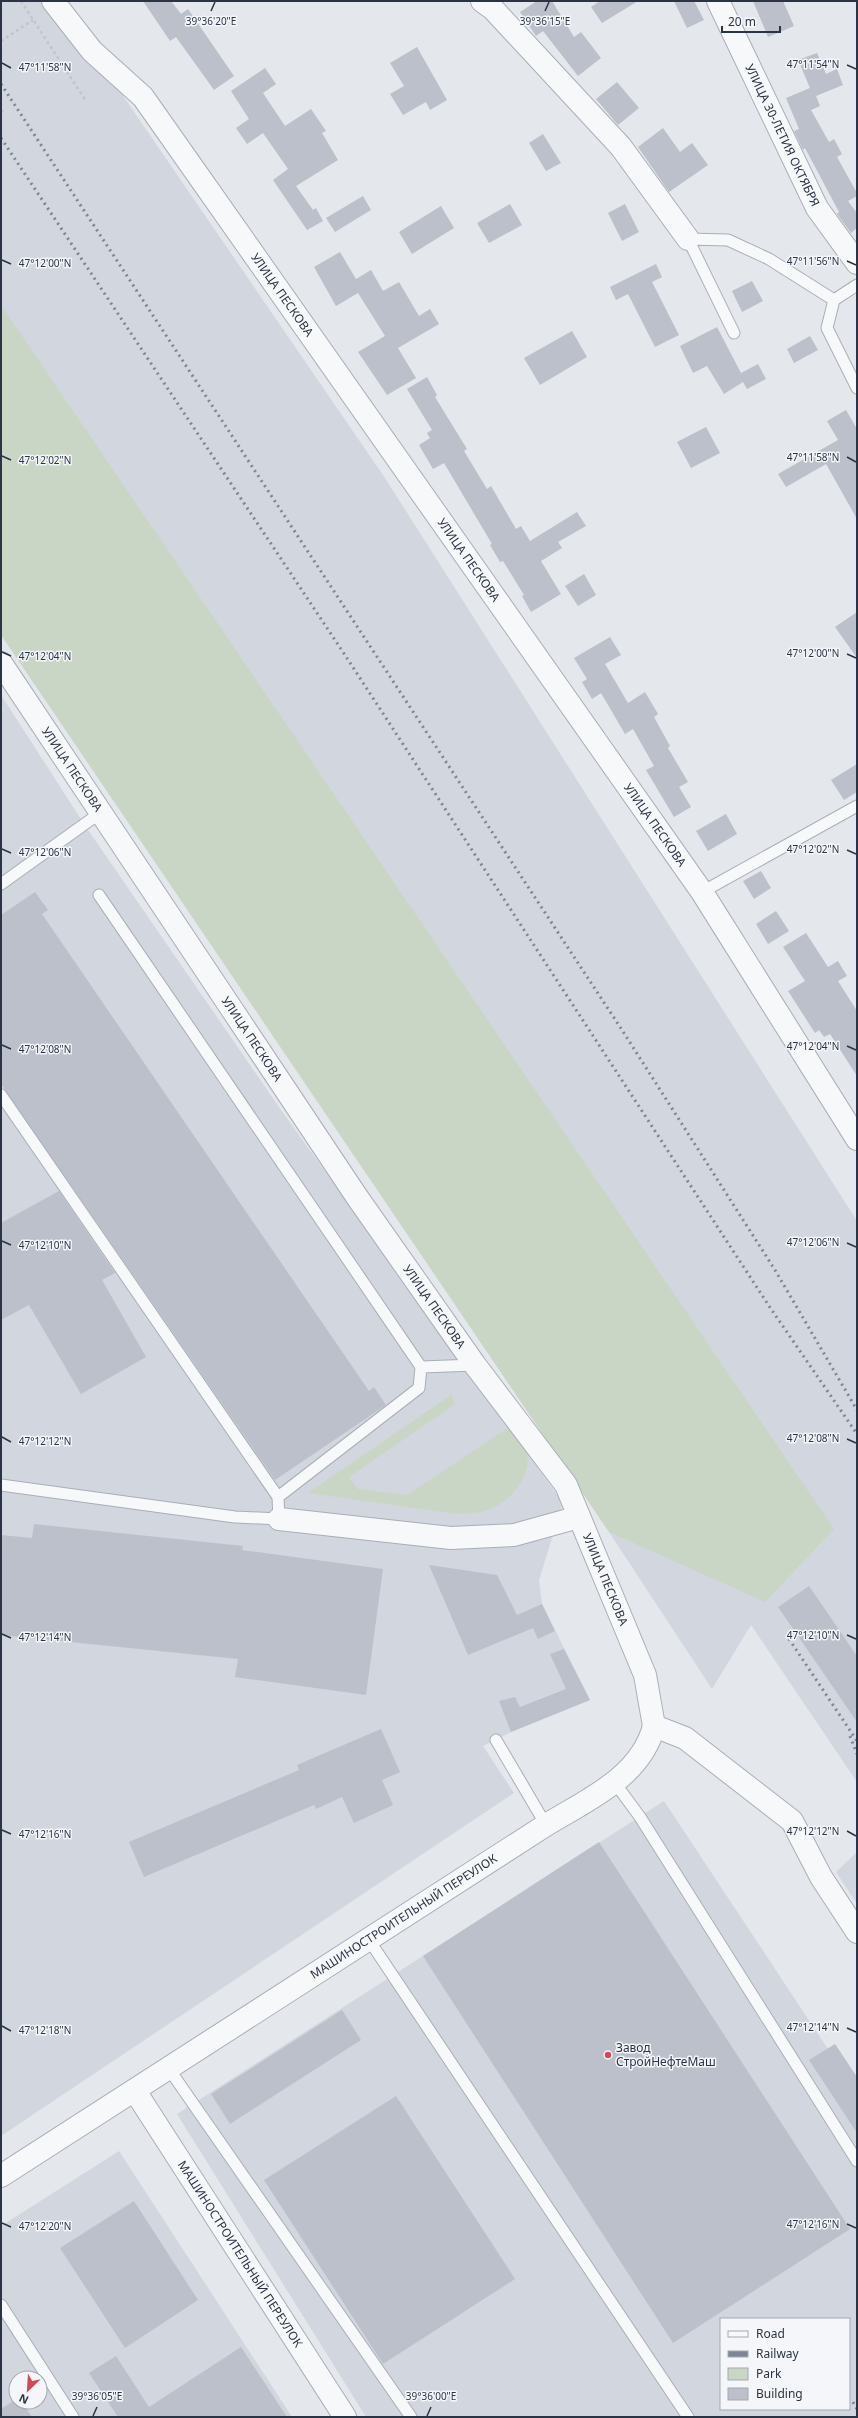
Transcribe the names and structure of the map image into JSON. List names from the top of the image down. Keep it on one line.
{"streets":{"street":["УЛИЦА 30-ЛЕТИЯ ОКТЯБРЯ","УЛИЦА ПЕСКОВА","МАШИНОСТРОИТЕЛЬНЫЙ ПЕРЕУЛОК"]},"crossings":[["УЛИЦА ПЕСКОВА","МАШИНОСТРОИТЕЛЬНЫЙ ПЕРЕУЛОК"]],"places":["Завод СтройНефтеМаш"],"legend":["Road","Railway","Park","Building"],"scale_bar":"20 m","north":"bottom left","coordinates":["39°36'20\"E","39°36'15\"E","47°11'54\"N","47°11'58\"N","47°11'56\"N","47°12'00\"N","47°12'02\"N","47°12'04\"N","47°12'06\"N","47°12'08\"N","47°12'10\"N","47°12'12\"N","47°12'14\"N","47°12'16\"N","47°12'18\"N","47°12'20\"N","39°36'05\"E","39°36'00\"E"]}
